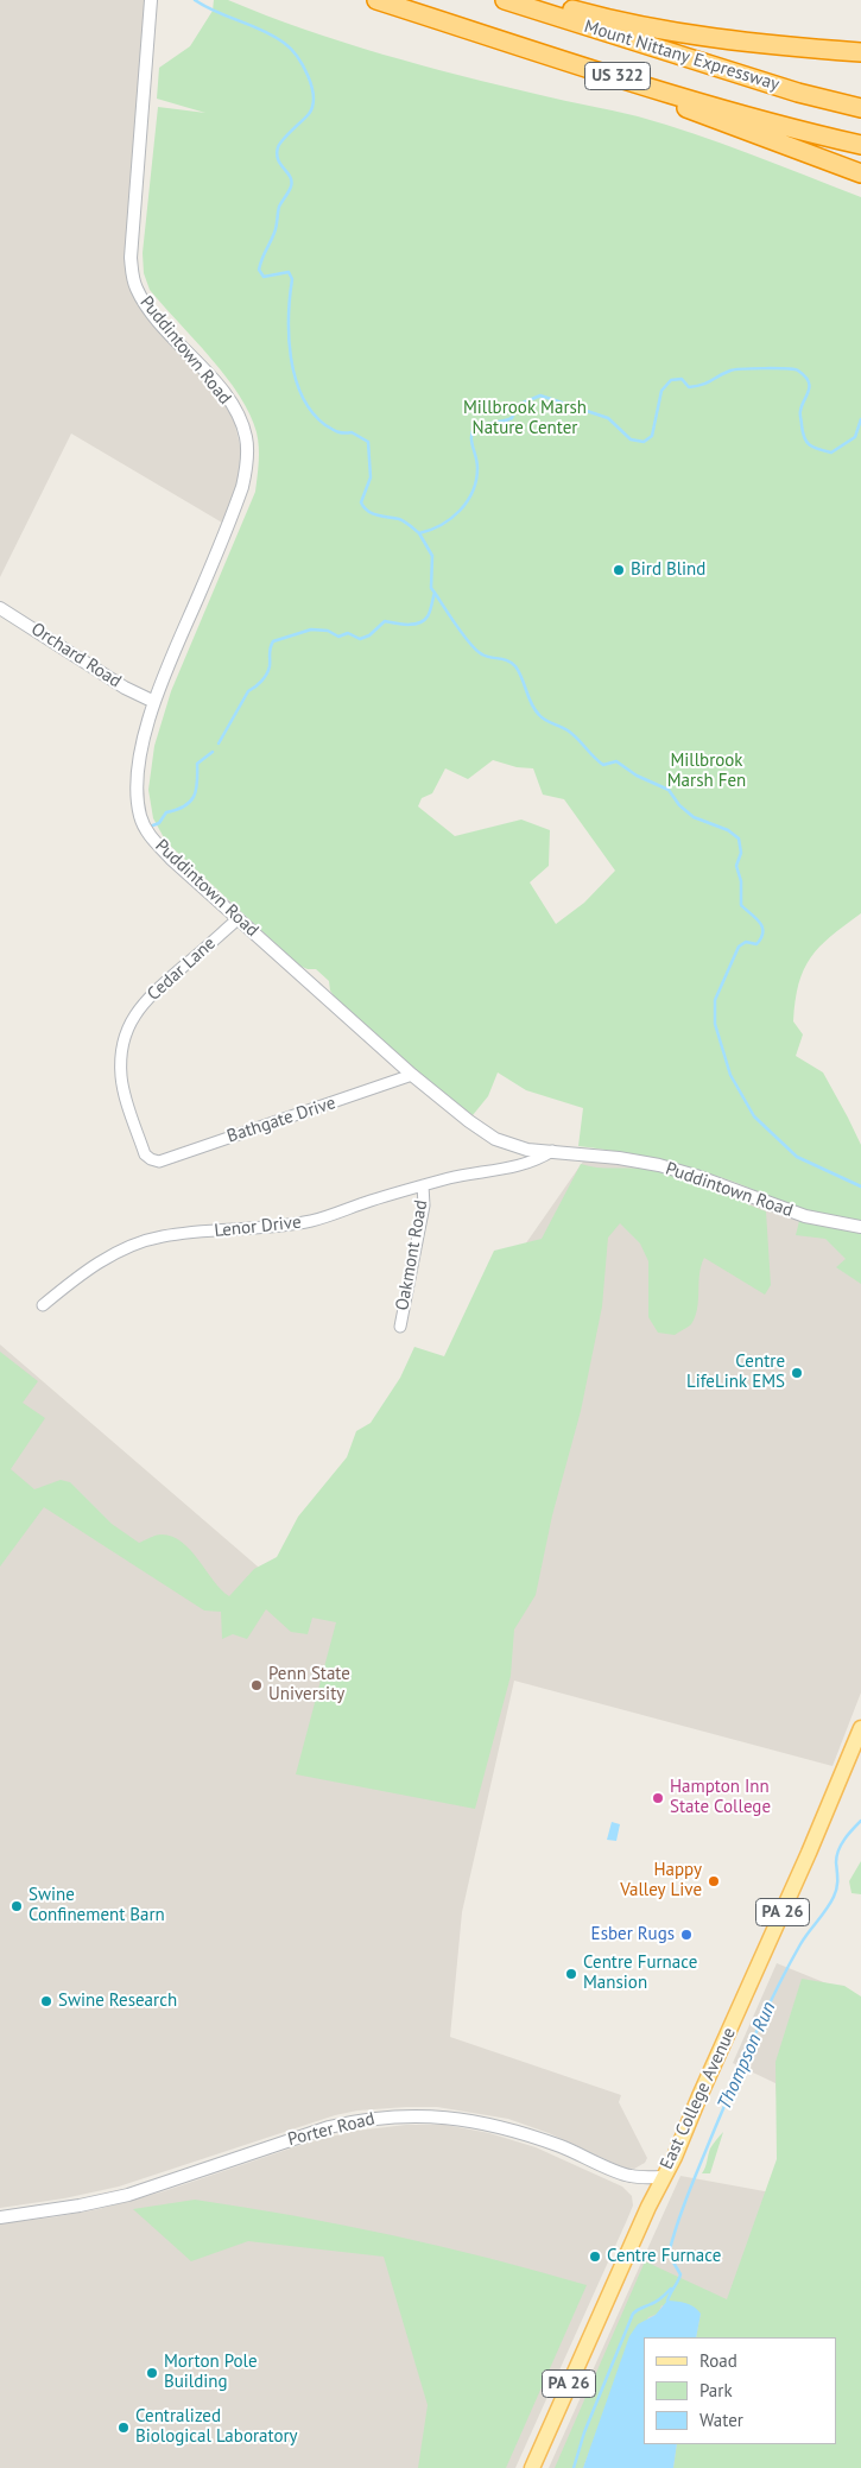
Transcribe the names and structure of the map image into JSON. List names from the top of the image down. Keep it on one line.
{"streets":{"highway":["Mount Nittany Expressway","US 322"],"main road":["PA 26","East College Avenue"],"street":["Puddintown Road","Orchard Road","Cedar Lane","Bathgate Drive","Lenor Drive","Oakmont Road","Porter Road"]},"crossings":[["Puddintown Road","Orchard Road"],["Puddintown Road","Cedar Lane"],["Puddintown Road","Bathgate Drive"],["Puddintown Road","Lenor Drive"],["Cedar Lane","Bathgate Drive"],["Lenor Drive","Oakmont Road"],["East College Avenue","Porter Road"]],"water":["Thompson Run"],"parks":["Millbrook Marsh Nature Center","Millbrook Marsh Fen"],"places":["Bird Blind","Centre LifeLink EMS","Penn State University","Hampton Inn State College","Happy Valley Live","Swine Confinement Barn","Esber Rugs","Centre Furnace Mansion","Swine Research","Centre Furnace","Morton Pole Building","Centralized Biological Laboratory"],"legend":["Road","Park","Water"]}
